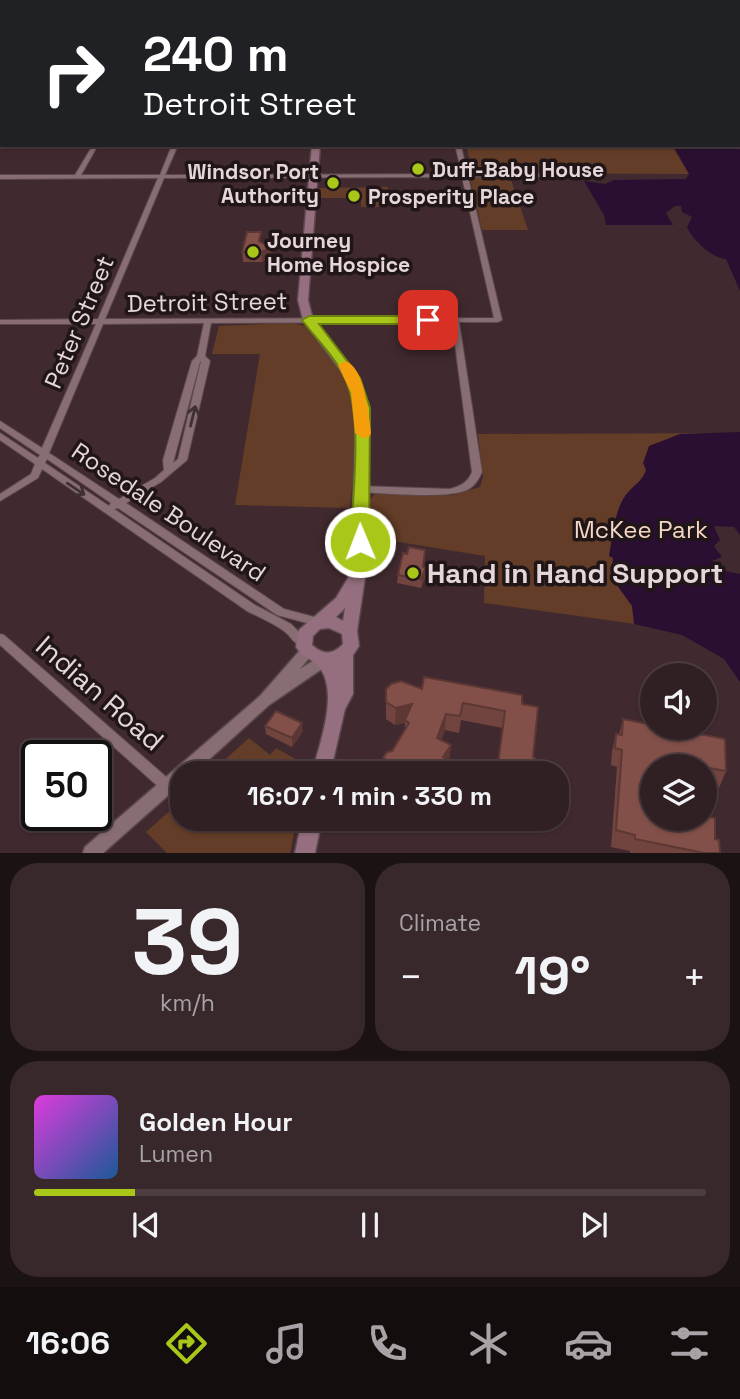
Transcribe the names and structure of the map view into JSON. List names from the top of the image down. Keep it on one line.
{"streets":{"street":["Detroit Street","Peter Street","Rosedale Boulevard","Indian Road"]},"crossings":[["Detroit Street","Peter Street"],["Peter Street","Rosedale Boulevard"]],"parks":["McKee Park"],"places":["Duff-Baby House","Windsor Port Authority","Prosperity Place","Journey Home Hospice","Hand in Hand Support"],"page":{"turn":["240 m","Detroit Street"],"limit":"50","trip":"16:07 · 1 min · 330 m","tile":[["39","km/h"],"Climate"],"heat":["−","19°","+"],"song":["Golden Hour","Lumen"],"tabs":"16:06"}}
